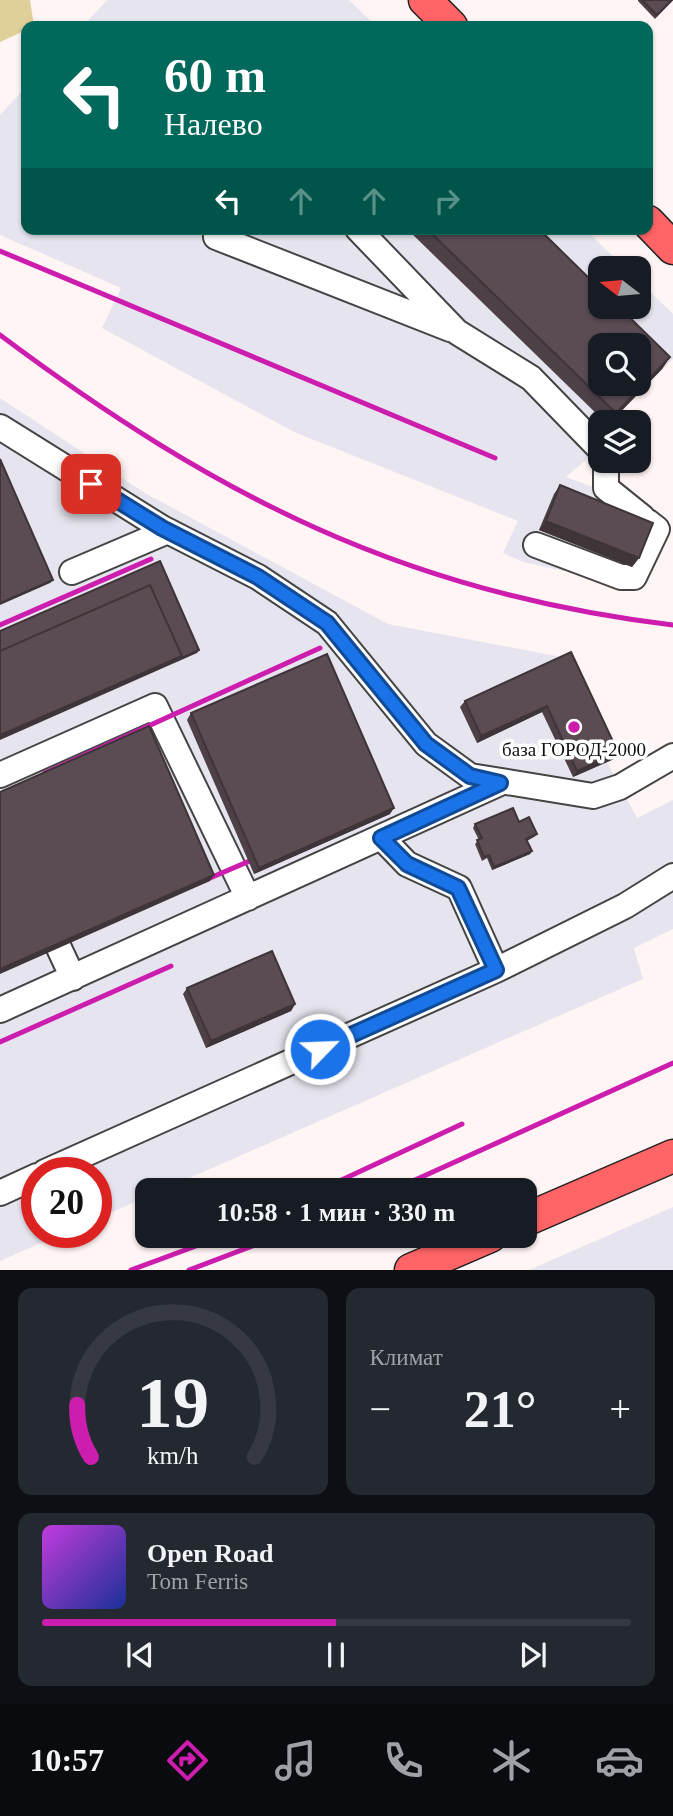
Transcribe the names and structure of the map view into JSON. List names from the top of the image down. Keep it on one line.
{"places":["база ГОРОД-2000"],"north":"left","page":{"turn":["60 m","Налево"],"limit":"20","trip":"10:58 · 1 мин · 330 m","tile":"Климат","heat":["−","21°","+"],"song":["Open Road","Tom Ferris"],"tabs":"10:57","gauge":["19","km/h"]}}
